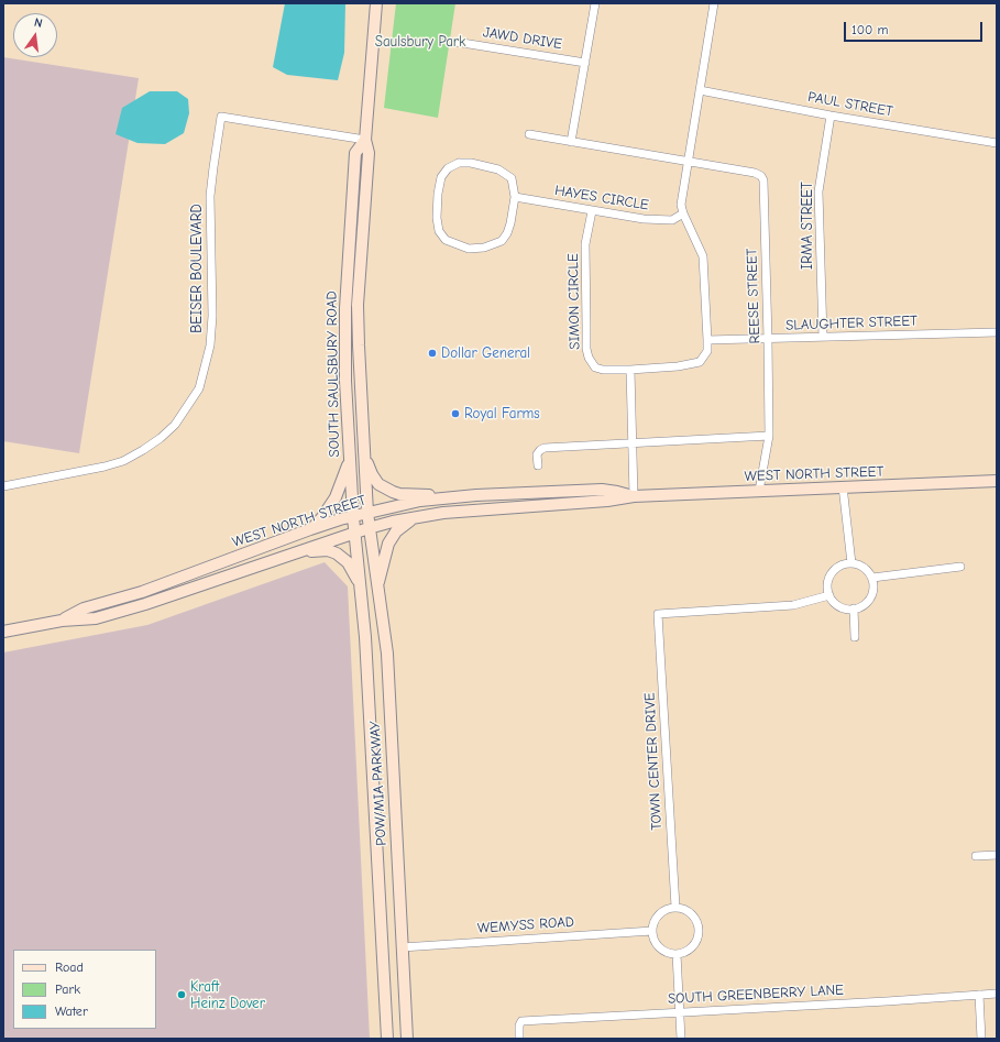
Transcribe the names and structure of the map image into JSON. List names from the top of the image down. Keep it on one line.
{"streets":{"main road":["SOUTH SAULSBURY ROAD","WEST NORTH STREET","POW/MIA PARKWAY"],"street":["JAWD DRIVE","PAUL STREET","HAYES CIRCLE","IRMA STREET","BEISER BOULEVARD","REESE STREET","SIMON CIRCLE","SLAUGHTER STREET","TOWN CENTER DRIVE","WEMYSS ROAD","SOUTH GREENBERRY LANE"]},"crossings":[["PAUL STREET","IRMA STREET"],["HAYES CIRCLE","SIMON CIRCLE"],["IRMA STREET","SLAUGHTER STREET"],["BEISER BOULEVARD","SOUTH SAULSBURY ROAD"],["REESE STREET","SLAUGHTER STREET"],["REESE STREET","WEST NORTH STREET"],["SIMON CIRCLE","SLAUGHTER STREET"],["SOUTH SAULSBURY ROAD","WEST NORTH STREET"],["SOUTH SAULSBURY ROAD","POW/MIA PARKWAY"],["WEST NORTH STREET","POW/MIA PARKWAY"],["TOWN CENTER DRIVE","WEMYSS ROAD"],["POW/MIA PARKWAY","WEMYSS ROAD"]],"parks":["Saulsbury Park"],"places":["Dollar General","Royal Farms","Kraft Heinz Dover"],"legend":["Road","Park","Water"],"scale_bar":"100 m","north":"top"}
